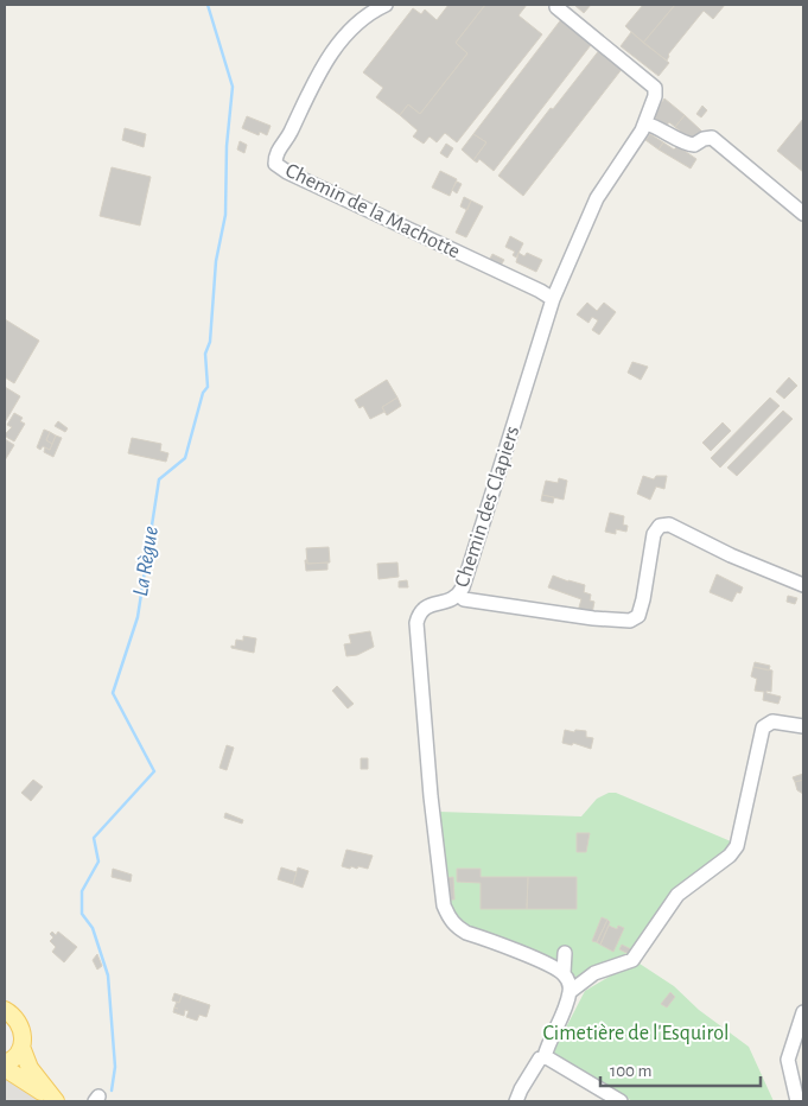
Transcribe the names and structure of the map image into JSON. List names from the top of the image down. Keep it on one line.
{"streets":{"street":["Chemin de la Machotte","Chemin des Clapiers"]},"crossings":[["Chemin de la Machotte","Chemin des Clapiers"]],"water":["La Règue"],"parks":["Cimetière de l'Esquirol"],"scale_bar":"100 m"}
